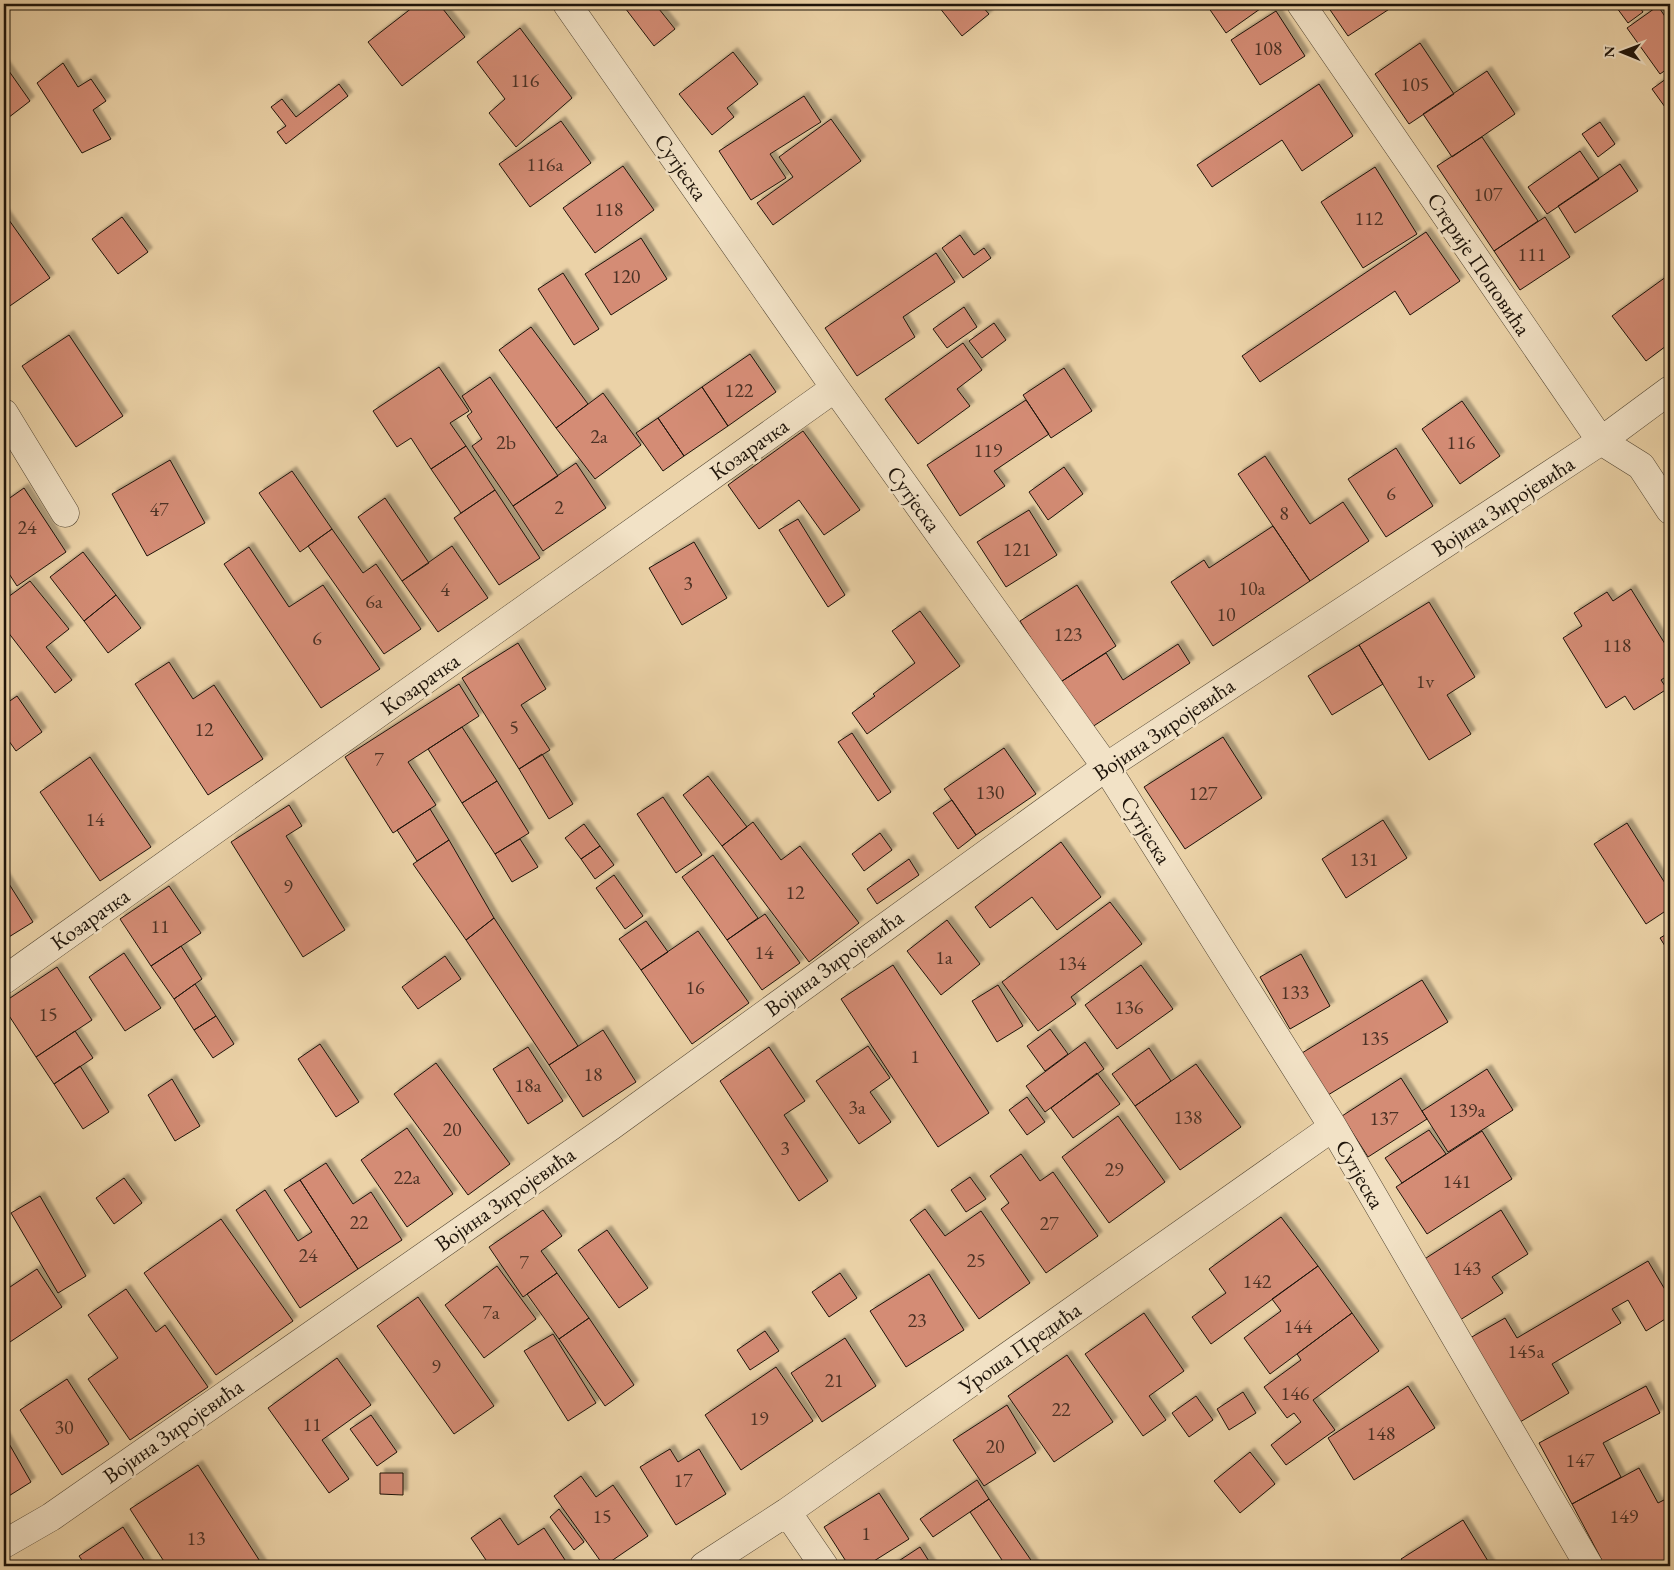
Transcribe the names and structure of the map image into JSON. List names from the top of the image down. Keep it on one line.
{"streets":{"street":["Сутјеска","Стерије Поповића","Козарачка","Војина Зиројевића","Уроша Предића"]},"crossings":[["Сутјеска","Козарачка"],["Сутјеска","Војина Зиројевића"],["Сутјеска","Уроша Предића"],["Стерије Поповића","Војина Зиројевића"]],"house_numbers":["108","116","105","116a","107","118","112","111","120","122","2a","2b","116","119","6","2","47","8","24","121","3","10a","4","6a","10","123","6","118","1v","5","12","7","130","127","14","131","9","12","11","14","1a","134","16","133","136","15","135","1","18","18a","3a","139a","138","137","20","3","29","22a","141","22","27","24","25","7","143","142","7a","23","144","145a","9","21","146","22","19","11","30","148","20","147","17","15","149","1","13"],"north":"left"}
